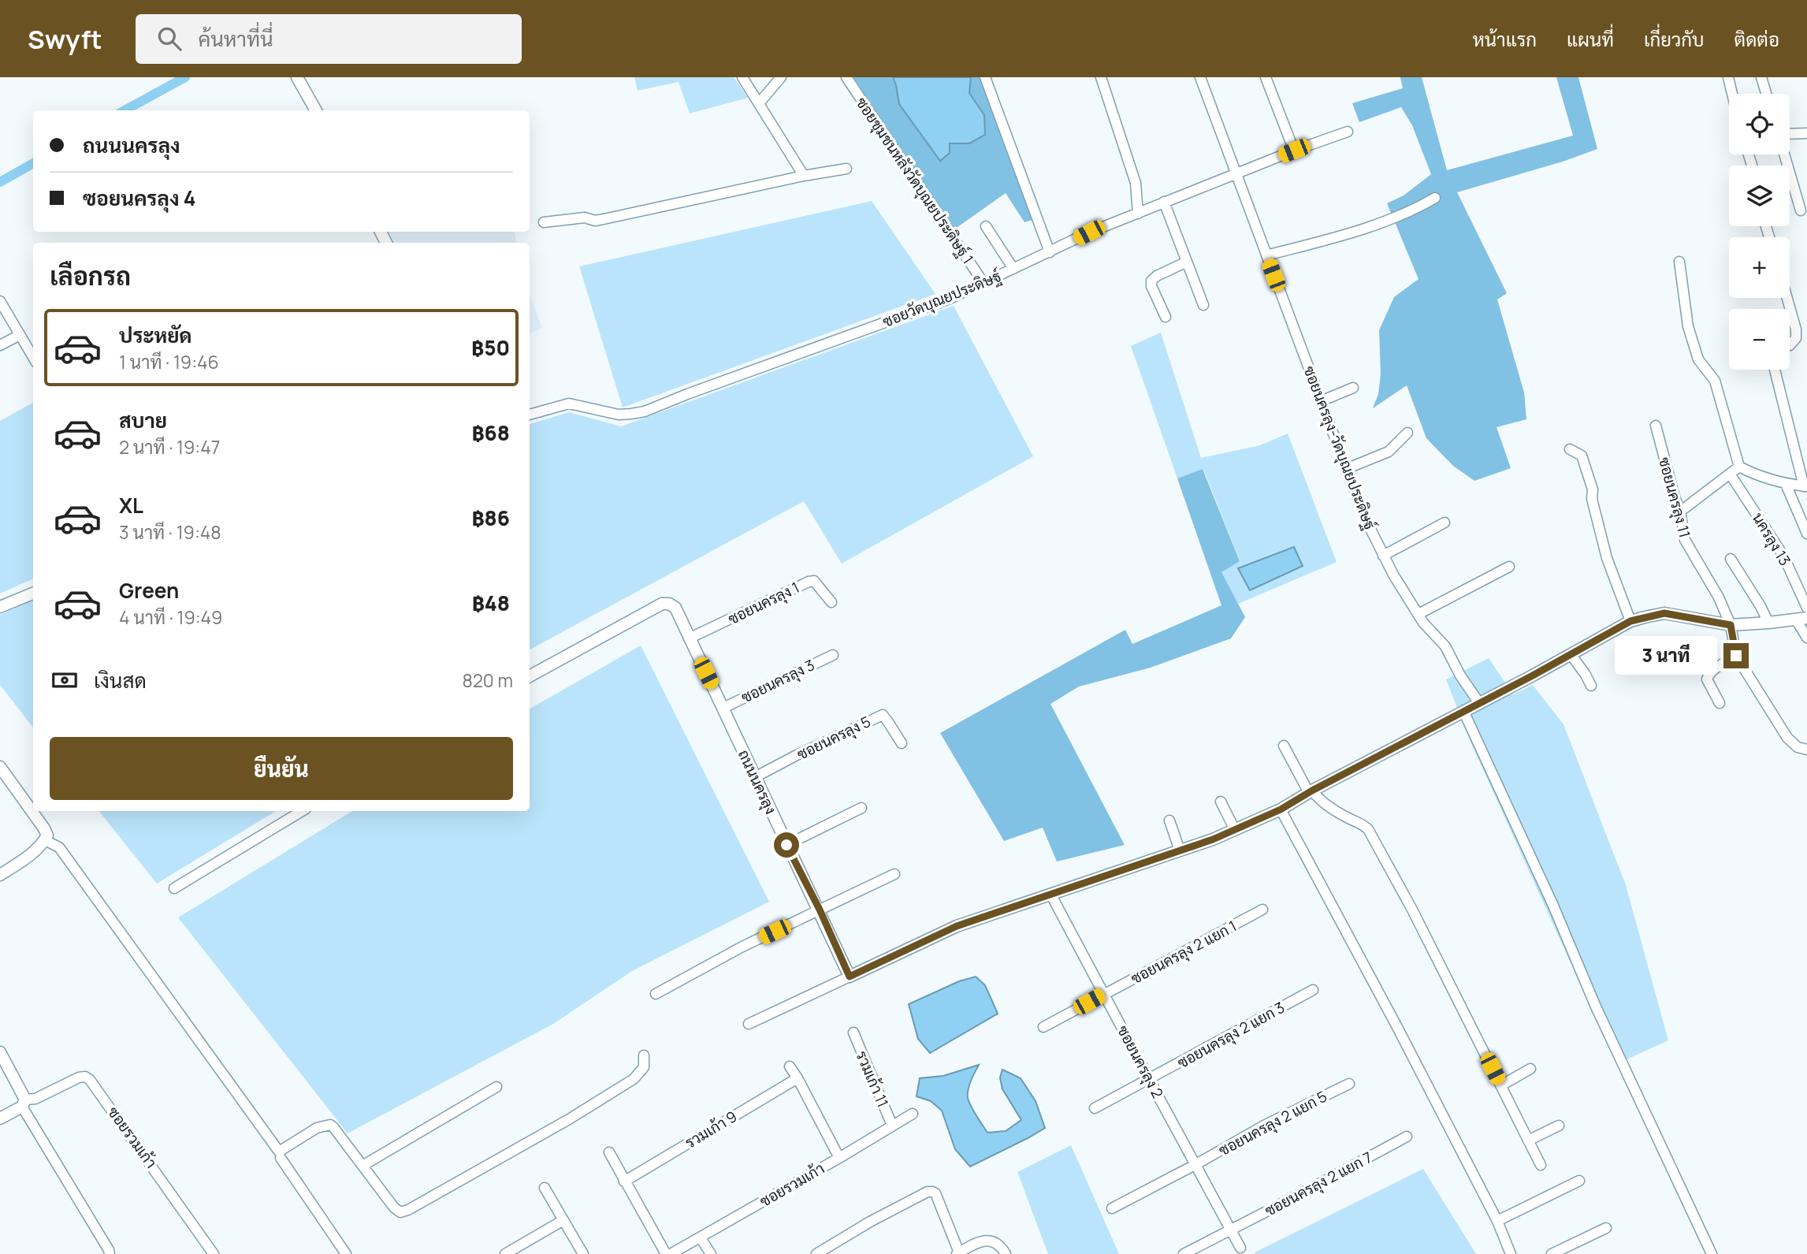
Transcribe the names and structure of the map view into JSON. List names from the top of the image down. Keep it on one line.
{"streets":{"street":["ซอยชุมชนหลังวัดบุณยประดิษฐ์ 1","ซอยวัดบุณยประดิษฐ์","ซอยนครลุง-วัดบุณยประดิษฐ์","ซอยนครลุง 11","นครลุง 13","ซอยนครลุง 1","ซอยนครลุง 3","ซอยนครลุง 5","ถนนนครลุง","ซอยนครลุง 2 แยก 1","ซอยนครลุง 2 แยก 3","ซอยนครลุง 2","รวมเก้า 11","ซอยนครลุง 2 แยก 5","รวมเก้า 9","ซอยรวมเก้า","ซอยนครลุง 2 แยก 7"]},"crossings":[["ซอยชุมชนหลังวัดบุณยประดิษฐ์ 1","ซอยวัดบุณยประดิษฐ์"],["ซอยวัดบุณยประดิษฐ์","ซอยนครลุง-วัดบุณยประดิษฐ์"],["ซอยนครลุง 1","ถนนนครลุง"],["ซอยนครลุง 3","ถนนนครลุง"],["ซอยนครลุง 5","ถนนนครลุง"],["ซอยนครลุง 2 แยก 1","ซอยนครลุง 2"],["ซอยนครลุง 2 แยก 3","ซอยนครลุง 2"],["ซอยนครลุง 2","ซอยนครลุง 2 แยก 5"],["ซอยนครลุง 2","ซอยนครลุง 2 แยก 7"],["รวมเก้า 11","ซอยรวมเก้า"]],"page":{"header":"Swyft","search":"ค้นหาที่นี่","nav":["หน้าแรก","แผนที่","เกี่ยวกับ","ติดต่อ"],"map_buttons":["+","−"],"banner":["ถนนนครลุง","ซอยนครลุง 4"],"heading":"เลือกรถ","list":[{"name":"ประหยัด","note":"1 นาที · 19:46","value":"฿50"},{"name":"สบาย","note":"2 นาที · 19:47","value":"฿68"},{"name":"XL","note":"3 นาที · 19:48","value":"฿86"},{"name":"Green","note":"4 นาที · 19:49","value":"฿48"}],"bubble":"3 นาที","pay":["เงินสด","820 m"],"buttons":"ยืนยัน"}}
